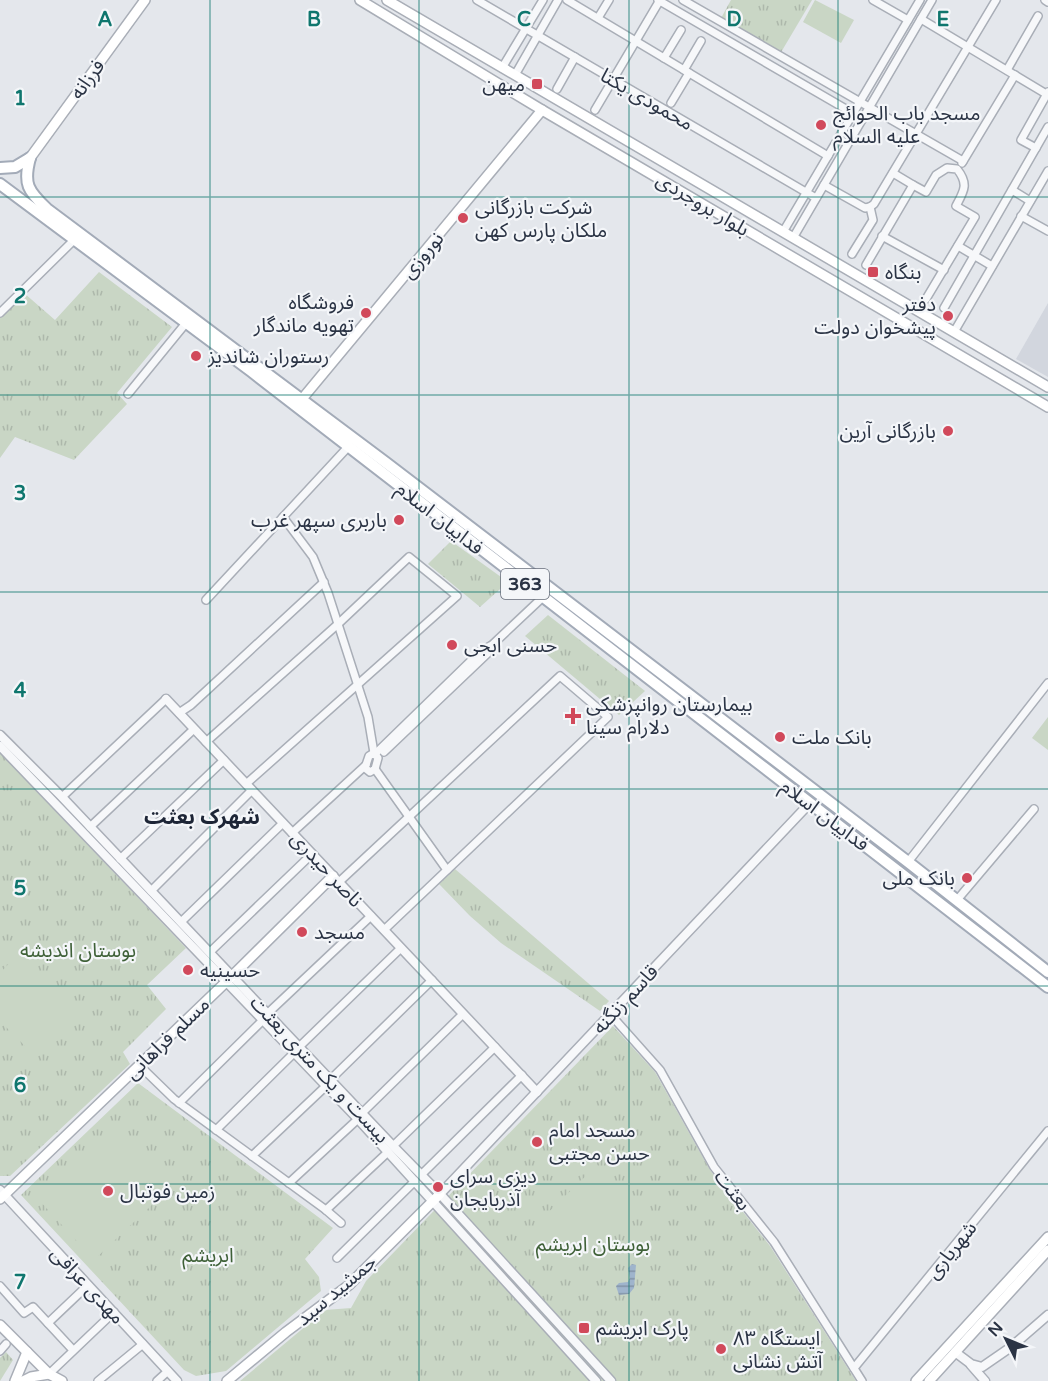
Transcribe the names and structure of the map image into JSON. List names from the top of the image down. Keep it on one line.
{"streets":{"main road":["فرزانه","بلوار بروجردی","نوروزی","فداییان اسلام","363","مسلم فراهانی","جمشید سید"],"street":["محمودی یکتا","ناصر حیدری","قاسم زنگنه","بیست و یک متری بعثت","بعثت","شهریاری","مهدی عراقی"]},"crossings":[["فرزانه","فداییان اسلام"],["بلوار بروجردی","نوروزی"],["نوروزی","فداییان اسلام"],["فداییان اسلام","قاسم زنگنه"],["ناصر حیدری","قاسم زنگنه"],["ناصر حیدری","مسلم فراهانی"],["قاسم زنگنه","بیست و یک متری بعثت"],["قاسم زنگنه","بعثت"],["قاسم زنگنه","جمشید سید"],["مسلم فراهانی","بیست و یک متری بعثت"],["مسلم فراهانی","مهدی عراقی"],["بیست و یک متری بعثت","جمشید سید"],["بعثت","شهریاری"]],"districts":["شهرک بعثت"],"parks":["بوستان اندیشه","بوستان ابریشم","ابریشم"],"places":{"transit":["میهن","بنگاه","پارک ابریشم"],"other":["مسجد باب الحوائج علیه السلام","شرکت بازرگانی ملکان پارس کهن","فروشگاه تهویه ماندگار","دفتر پیشخوان دولت","رستوران شاندیز","بازرگانی آرین","باربری سپهر غرب","حسنی ابجی","بانک ملت","بانک ملی","مسجد","حسینیه","مسجد امام حسن مجتبی","دیزی سرای آذربایجان","زمین فوتبال","ایستگاه ۸۳ آتش نشانی"],"health":["بیمارستان روانپزشکی دلارام سینا"]},"north":"top left","grid":{"columns":["A","B","C","D","E"],"rows":["1","2","3","4","5","6","7"]}}
